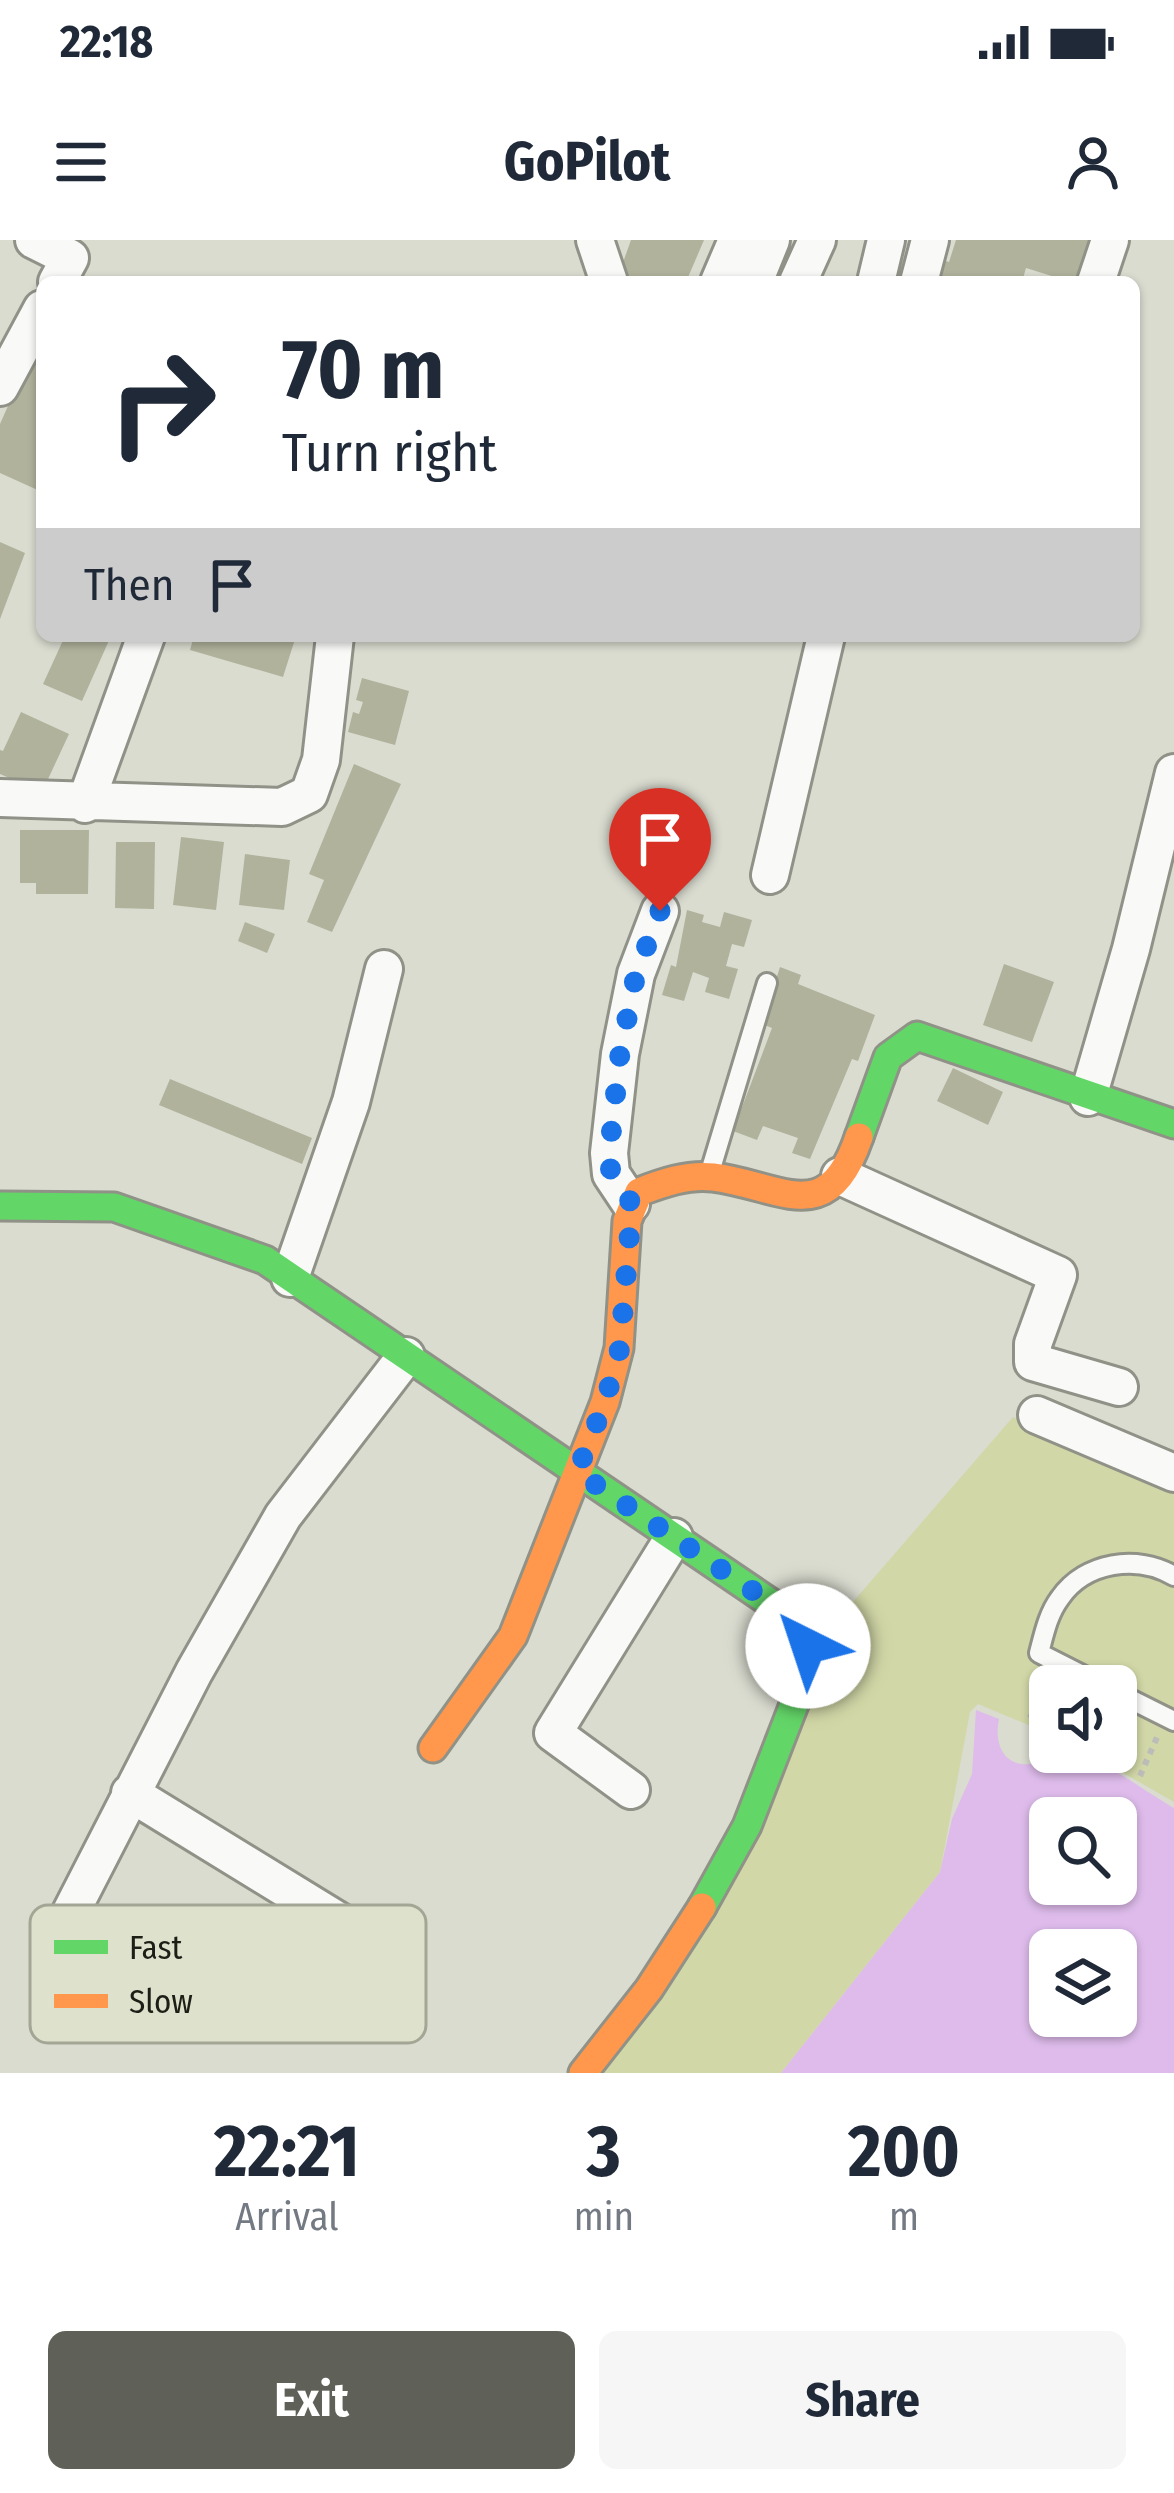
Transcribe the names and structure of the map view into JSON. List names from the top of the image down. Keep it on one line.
{"legend":["Fast","Slow"],"page":{"status":"22:18","header":"GoPilot","turn":["70 m","Turn right"],"then":"Then","eta":["22:21","Arrival","3","min","200","m"],"buttons":["Exit","Share"]}}
